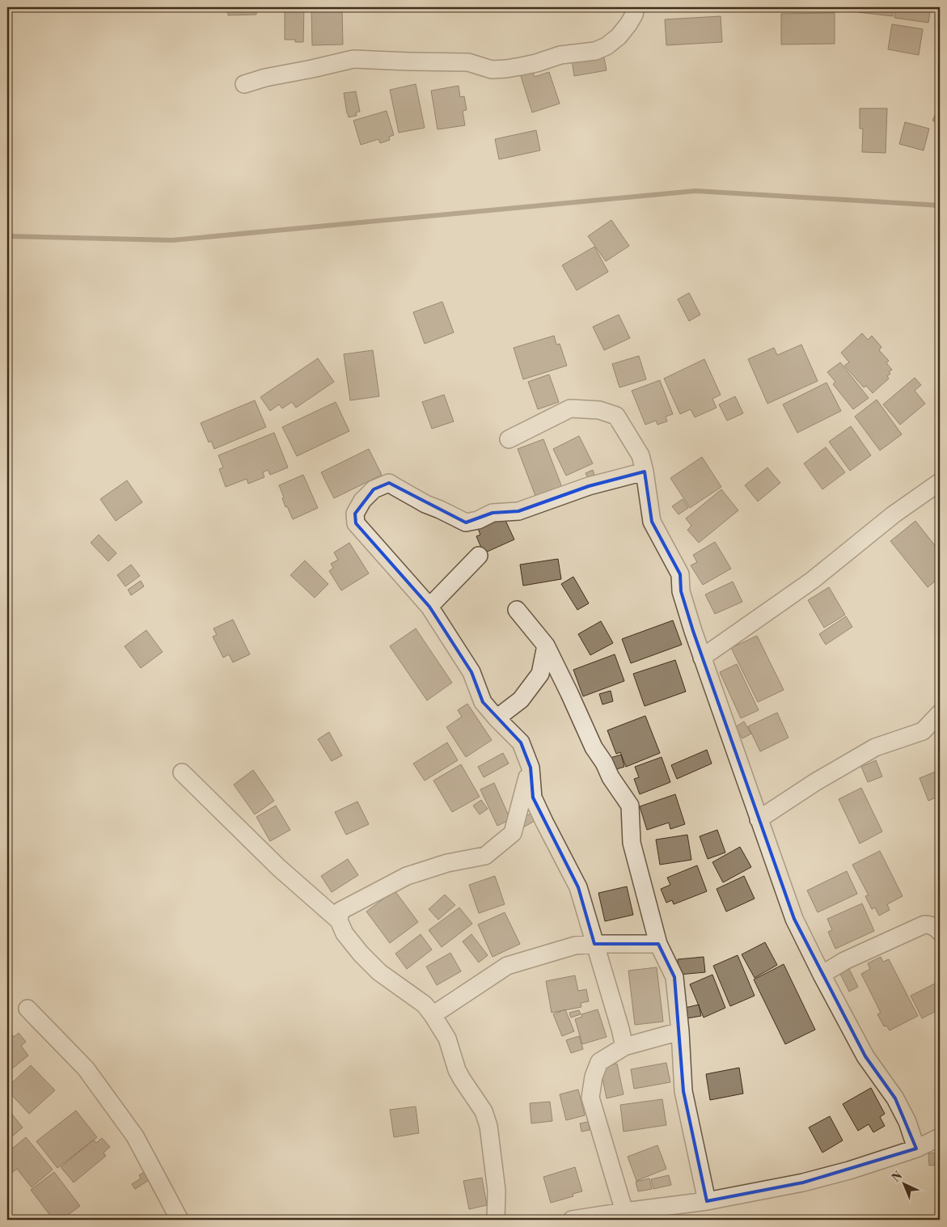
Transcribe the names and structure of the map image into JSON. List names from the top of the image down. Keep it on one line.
{"north":"top left"}
